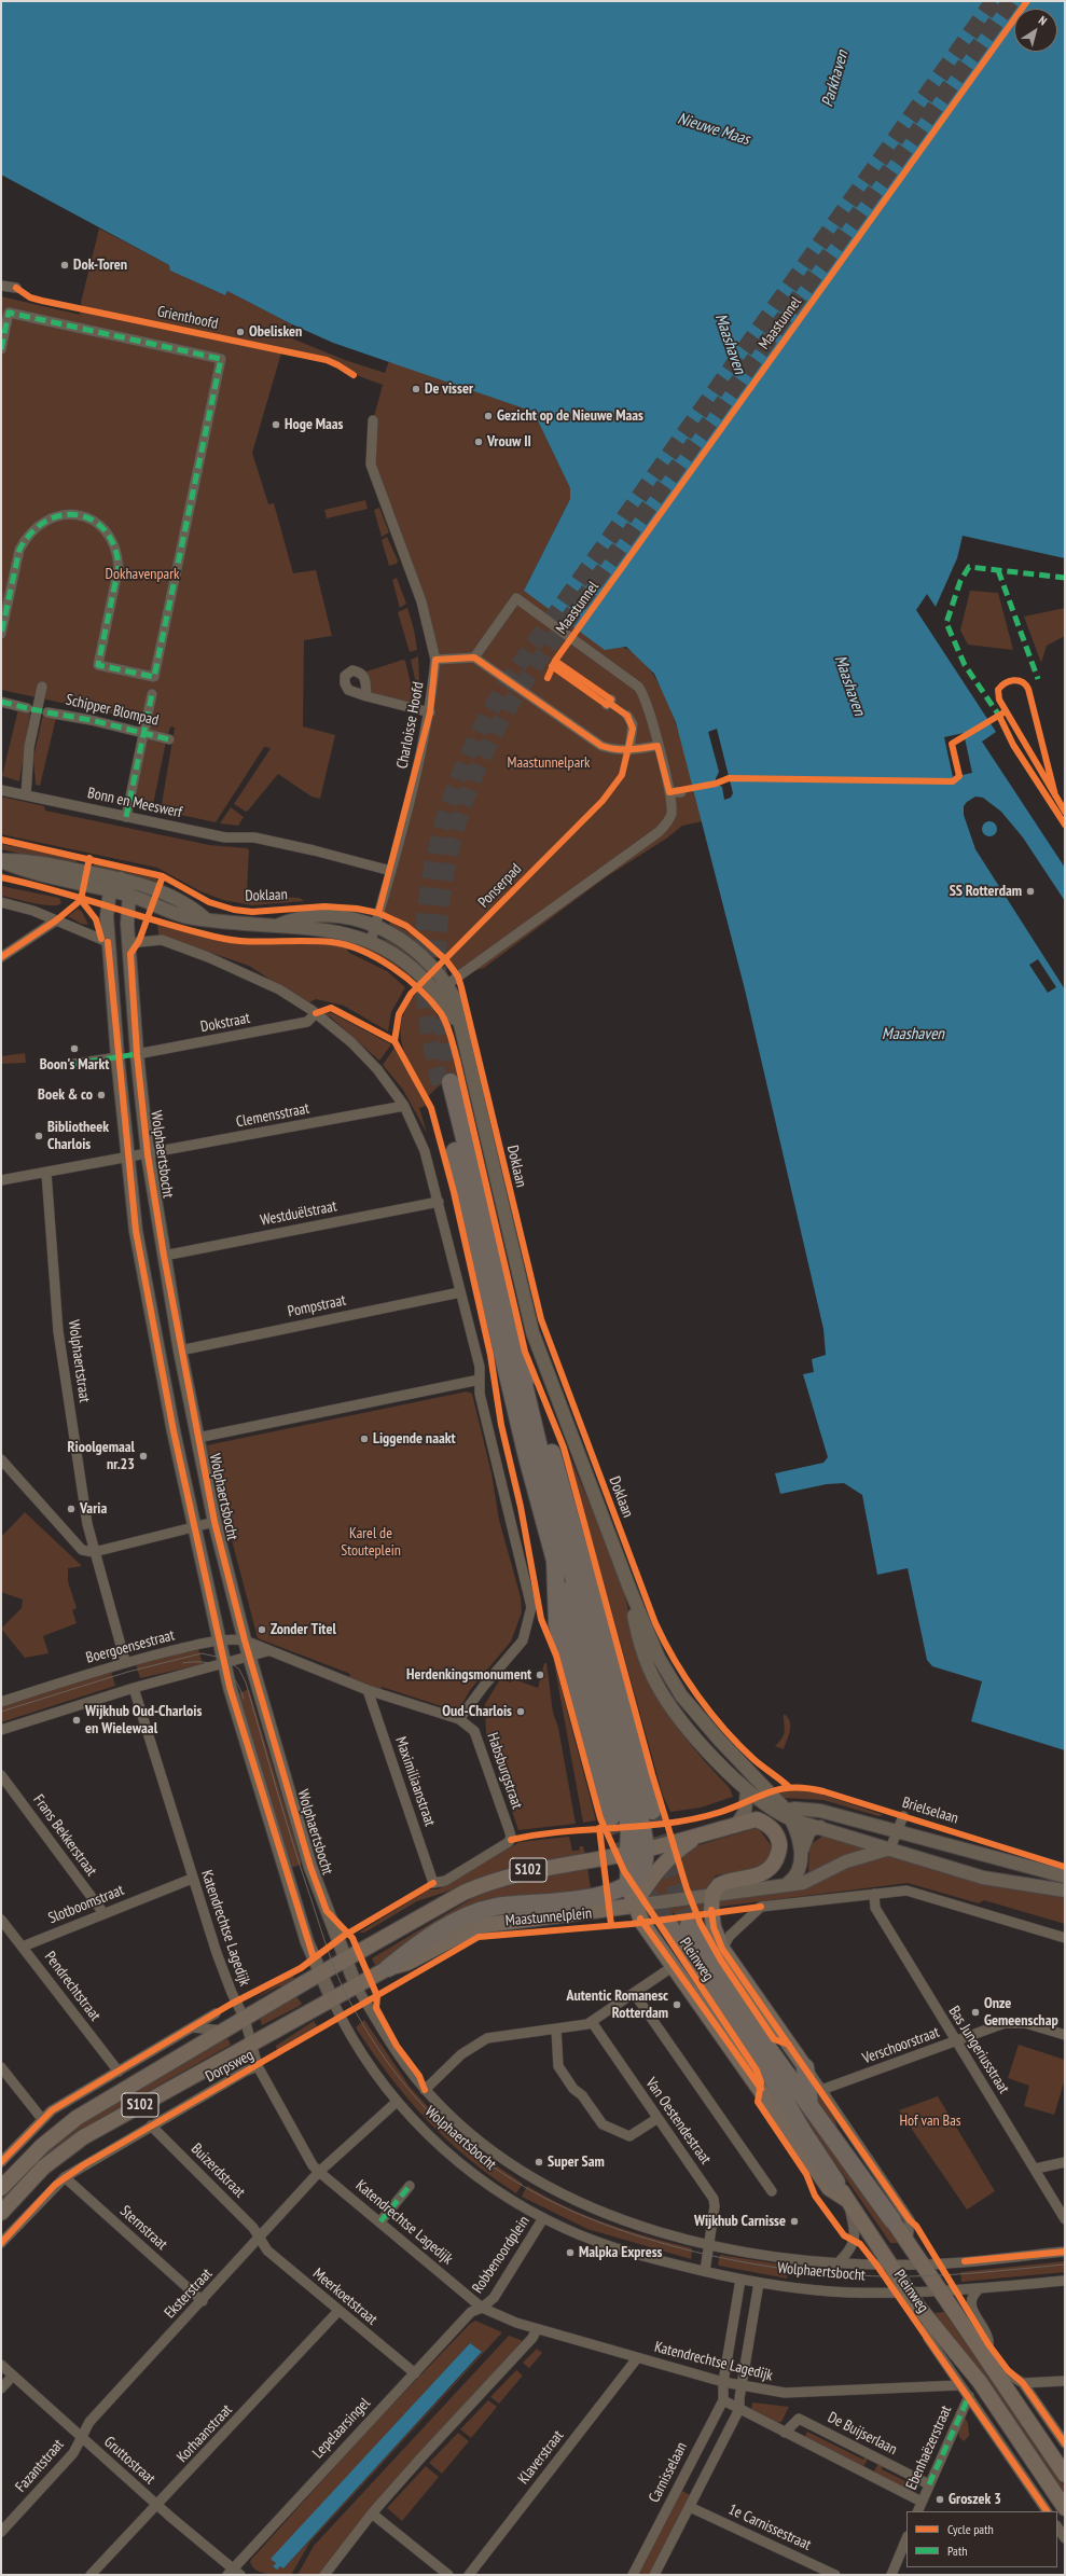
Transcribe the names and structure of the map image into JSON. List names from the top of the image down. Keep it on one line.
{"streets":{"highway":["Pleinweg"],"main road":["Doklaan","Wolphaertsbocht","Brielselaan","S102","Maastunnelplein","Dorpsweg"],"street":["Schipper Blompad","Charloisse Hoofd","Bonn en Meeswerf","Dokstraat","Clemensstraat","Westduëlstraat","Pompstraat","Wolphaertstraat","Boergoensestraat","Habsburgstraat","Maximiliaanstraat","Frans Bekkerstraat","Slotboomstraat","Katendrechtse Lagedijk","Pendrechtstraat","Verschoorstraat","Bas Jungeriusstraat","Van Oestendestraat","Buizerdstraat","Sternstraat","Robbenoordplein","Eksterstraat","Meerkoetstraat","Lepelaarsingel","Korhaanstraat","De Buijserlaan","Ebenhaëzerstraat","Klaverstraat","Gruttostraat","Fazantstraat","Carnisselaan","1e Carnissestraat"],"cycle path":["Grienthoofd","Maastunnel","Ponserpad"]},"crossings":[["Charloisse Hoofd","Bonn en Meeswerf"],["Charloisse Hoofd","Doklaan"],["Doklaan","Wolphaertsbocht"],["Doklaan","Brielselaan"],["Dokstraat","Wolphaertsbocht"],["Clemensstraat","Wolphaertsbocht"],["Wolphaertsbocht","Westduëlstraat"],["Wolphaertsbocht","Pompstraat"],["Wolphaertsbocht","Boergoensestraat"],["Wolphaertsbocht","S102"],["Wolphaertsbocht","Pleinweg"],["Wolphaertsbocht","Dorpsweg"],["Wolphaertsbocht","Van Oestendestraat"],["Wolphaertsbocht","Robbenoordplein"],["Wolphaertsbocht","Eksterstraat"],["Wolphaertsbocht","Carnisselaan"],["Boergoensestraat","Habsburgstraat"],["Boergoensestraat","Maximiliaanstraat"],["Habsburgstraat","Maximiliaanstraat"],["Brielselaan","Maastunnelplein"],["Frans Bekkerstraat","Slotboomstraat"],["S102","Katendrechtse Lagedijk"],["Slotboomstraat","Katendrechtse Lagedijk"],["Slotboomstraat","Pendrechtstraat"],["Maastunnelplein","Dorpsweg"],["Katendrechtse Lagedijk","Pleinweg"],["Katendrechtse Lagedijk","Dorpsweg"],["Katendrechtse Lagedijk","Robbenoordplein"],["Katendrechtse Lagedijk","Eksterstraat"],["Katendrechtse Lagedijk","Lepelaarsingel"],["Katendrechtse Lagedijk","Klaverstraat"],["Katendrechtse Lagedijk","Carnisselaan"],["Pleinweg","Verschoorstraat"],["Pleinweg","Ebenhaëzerstraat"],["Verschoorstraat","Bas Jungeriusstraat"],["Dorpsweg","Buizerdstraat"],["Dorpsweg","Sternstraat"],["Buizerdstraat","Eksterstraat"],["Buizerdstraat","Meerkoetstraat"],["Sternstraat","Eksterstraat"],["Robbenoordplein","Lepelaarsingel"],["Eksterstraat","Meerkoetstraat"],["Eksterstraat","Gruttostraat"],["Eksterstraat","Fazantstraat"],["Meerkoetstraat","Lepelaarsingel"],["Meerkoetstraat","Korhaanstraat"],["Lepelaarsingel","Gruttostraat"],["Korhaanstraat","Gruttostraat"],["De Buijserlaan","Ebenhaëzerstraat"],["Gruttostraat","Fazantstraat"]],"water":["Parkhaven","Nieuwe Maas","Maashaven"],"parks":["Dokhavenpark","Maastunnelpark","Karel de Stouteplein","Hof van Bas"],"places":["Dok-Toren","Obelisken","De visser","Gezicht op de Nieuwe Maas","Hoge Maas","Vrouw II","SS Rotterdam","Boon's Markt","Boek & co","Bibliotheek Charlois","Liggende naakt","Rioolgemaal nr.23","Varia","Zonder Titel","Herdenkingsmonument","Oud-Charlois","Wijkhub Oud-Charlois en Wielewaal","Autentic Romanesc Rotterdam","Onze Gemeenschap","Super Sam","Wijkhub Carnisse","Malpka Express","Groszek 3"],"legend":["Cycle path","Path"],"north":"top right"}
